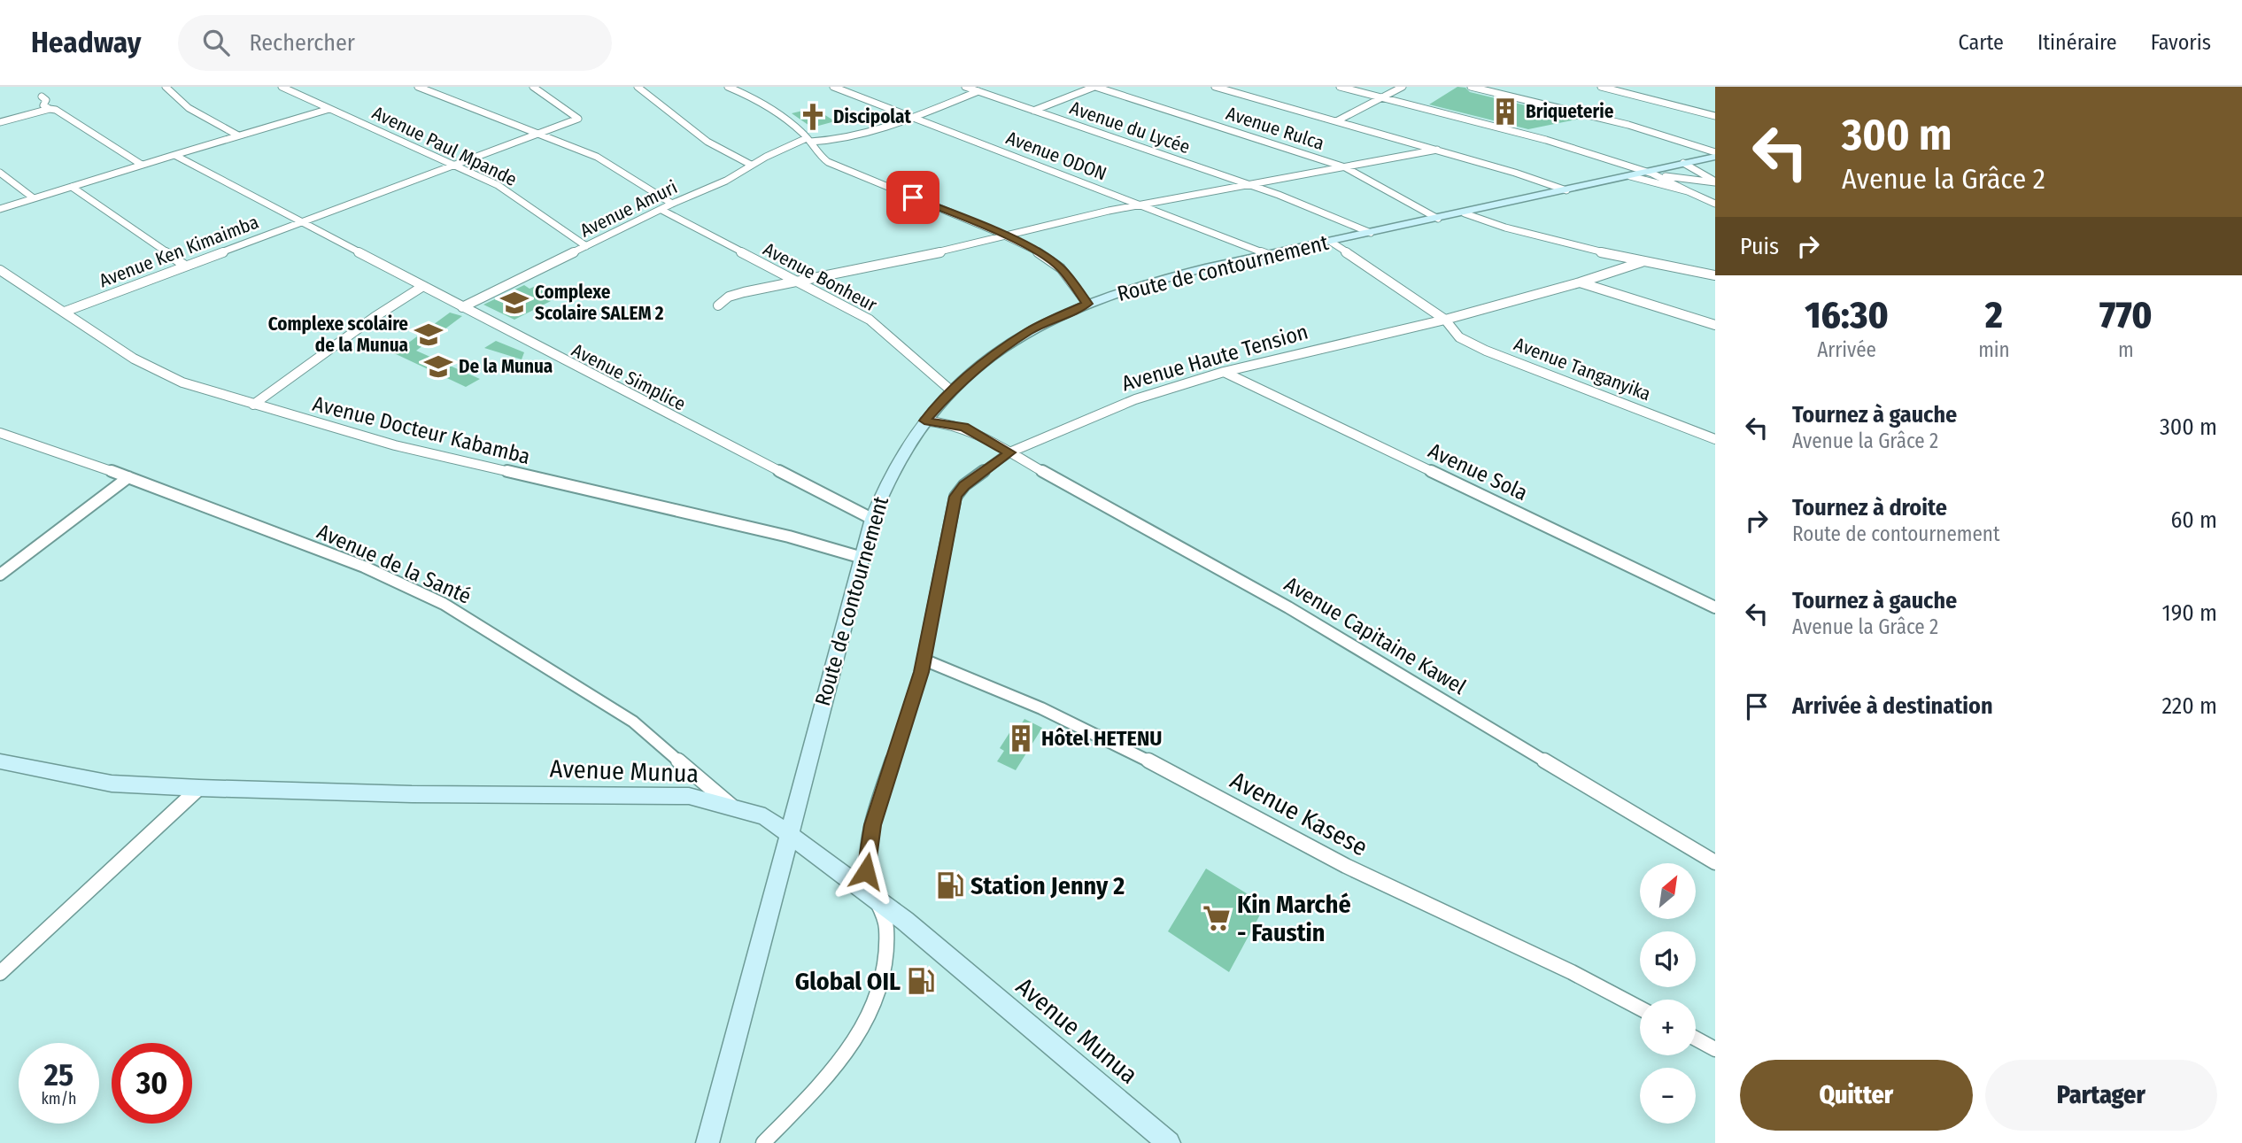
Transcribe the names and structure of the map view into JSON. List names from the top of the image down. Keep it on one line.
{"streets":{"street":["Avenue du Lycée","Avenue Rulca","Avenue Paul Mpande","Avenue ODON","Avenue Amuri","Avenue Ken Kimaimba","Route de contournement","Avenue Bonheur","Avenue Haute Tension","Avenue Tanganyika","Avenue Simplice","Avenue Docteur Kabamba","Avenue Sola","Avenue de la Santé","Avenue Capitaine Kawel","Avenue Munua","Avenue Kasese"]},"crossings":[["Avenue Rulca","Route de contournement"],["Avenue Paul Mpande","Avenue Amuri"],["Avenue Paul Mpande","Avenue Ken Kimaimba"],["Avenue ODON","Route de contournement"],["Avenue Amuri","Avenue Bonheur"],["Avenue Amuri","Avenue Simplice"],["Avenue Ken Kimaimba","Avenue Simplice"],["Avenue Ken Kimaimba","Avenue Docteur Kabamba"],["Route de contournement","Avenue Bonheur"],["Route de contournement","Avenue Tanganyika"],["Route de contournement","Avenue Simplice"],["Route de contournement","Avenue Docteur Kabamba"],["Route de contournement","Avenue Capitaine Kawel"],["Route de contournement","Avenue Munua"],["Avenue Haute Tension","Avenue Tanganyika"],["Avenue Haute Tension","Avenue Sola"],["Avenue Haute Tension","Avenue Capitaine Kawel"],["Avenue Haute Tension","Avenue Munua"],["Avenue Haute Tension","Avenue Kasese"],["Avenue de la Santé","Avenue Munua"]],"places":{"building":["Briqueterie","Hôtel HETENU"],"church":["Discipolat"],"school or university":["Complexe Scolaire SALEM 2","Complexe scolaire de la Munua","De la Munua"],"fuel station":["Station Jenny 2","Global OIL"],"supermarket":["Kin Marché - Faustin"]},"north":"top right","page":{"header":"Headway","search":"Rechercher","nav":["Carte","Itinéraire","Favoris"],"turn":["300 m","Avenue la Grâce 2"],"then":"Puis","eta":["16:30","Arrivée","2","min","770","m"],"list":[{"name":"Tournez à gauche","note":"Avenue la Grâce 2","value":"300 m"},{"name":"Tournez à droite","note":"Route de contournement","value":"60 m"},{"name":"Tournez à gauche","note":"Avenue la Grâce 2","value":"190 m"},{"name":"Arrivée à destination","value":"220 m"}],"map_buttons":["+","−"],"speed":"25 km/h","limit":"30","buttons":["Quitter","Partager"]}}
